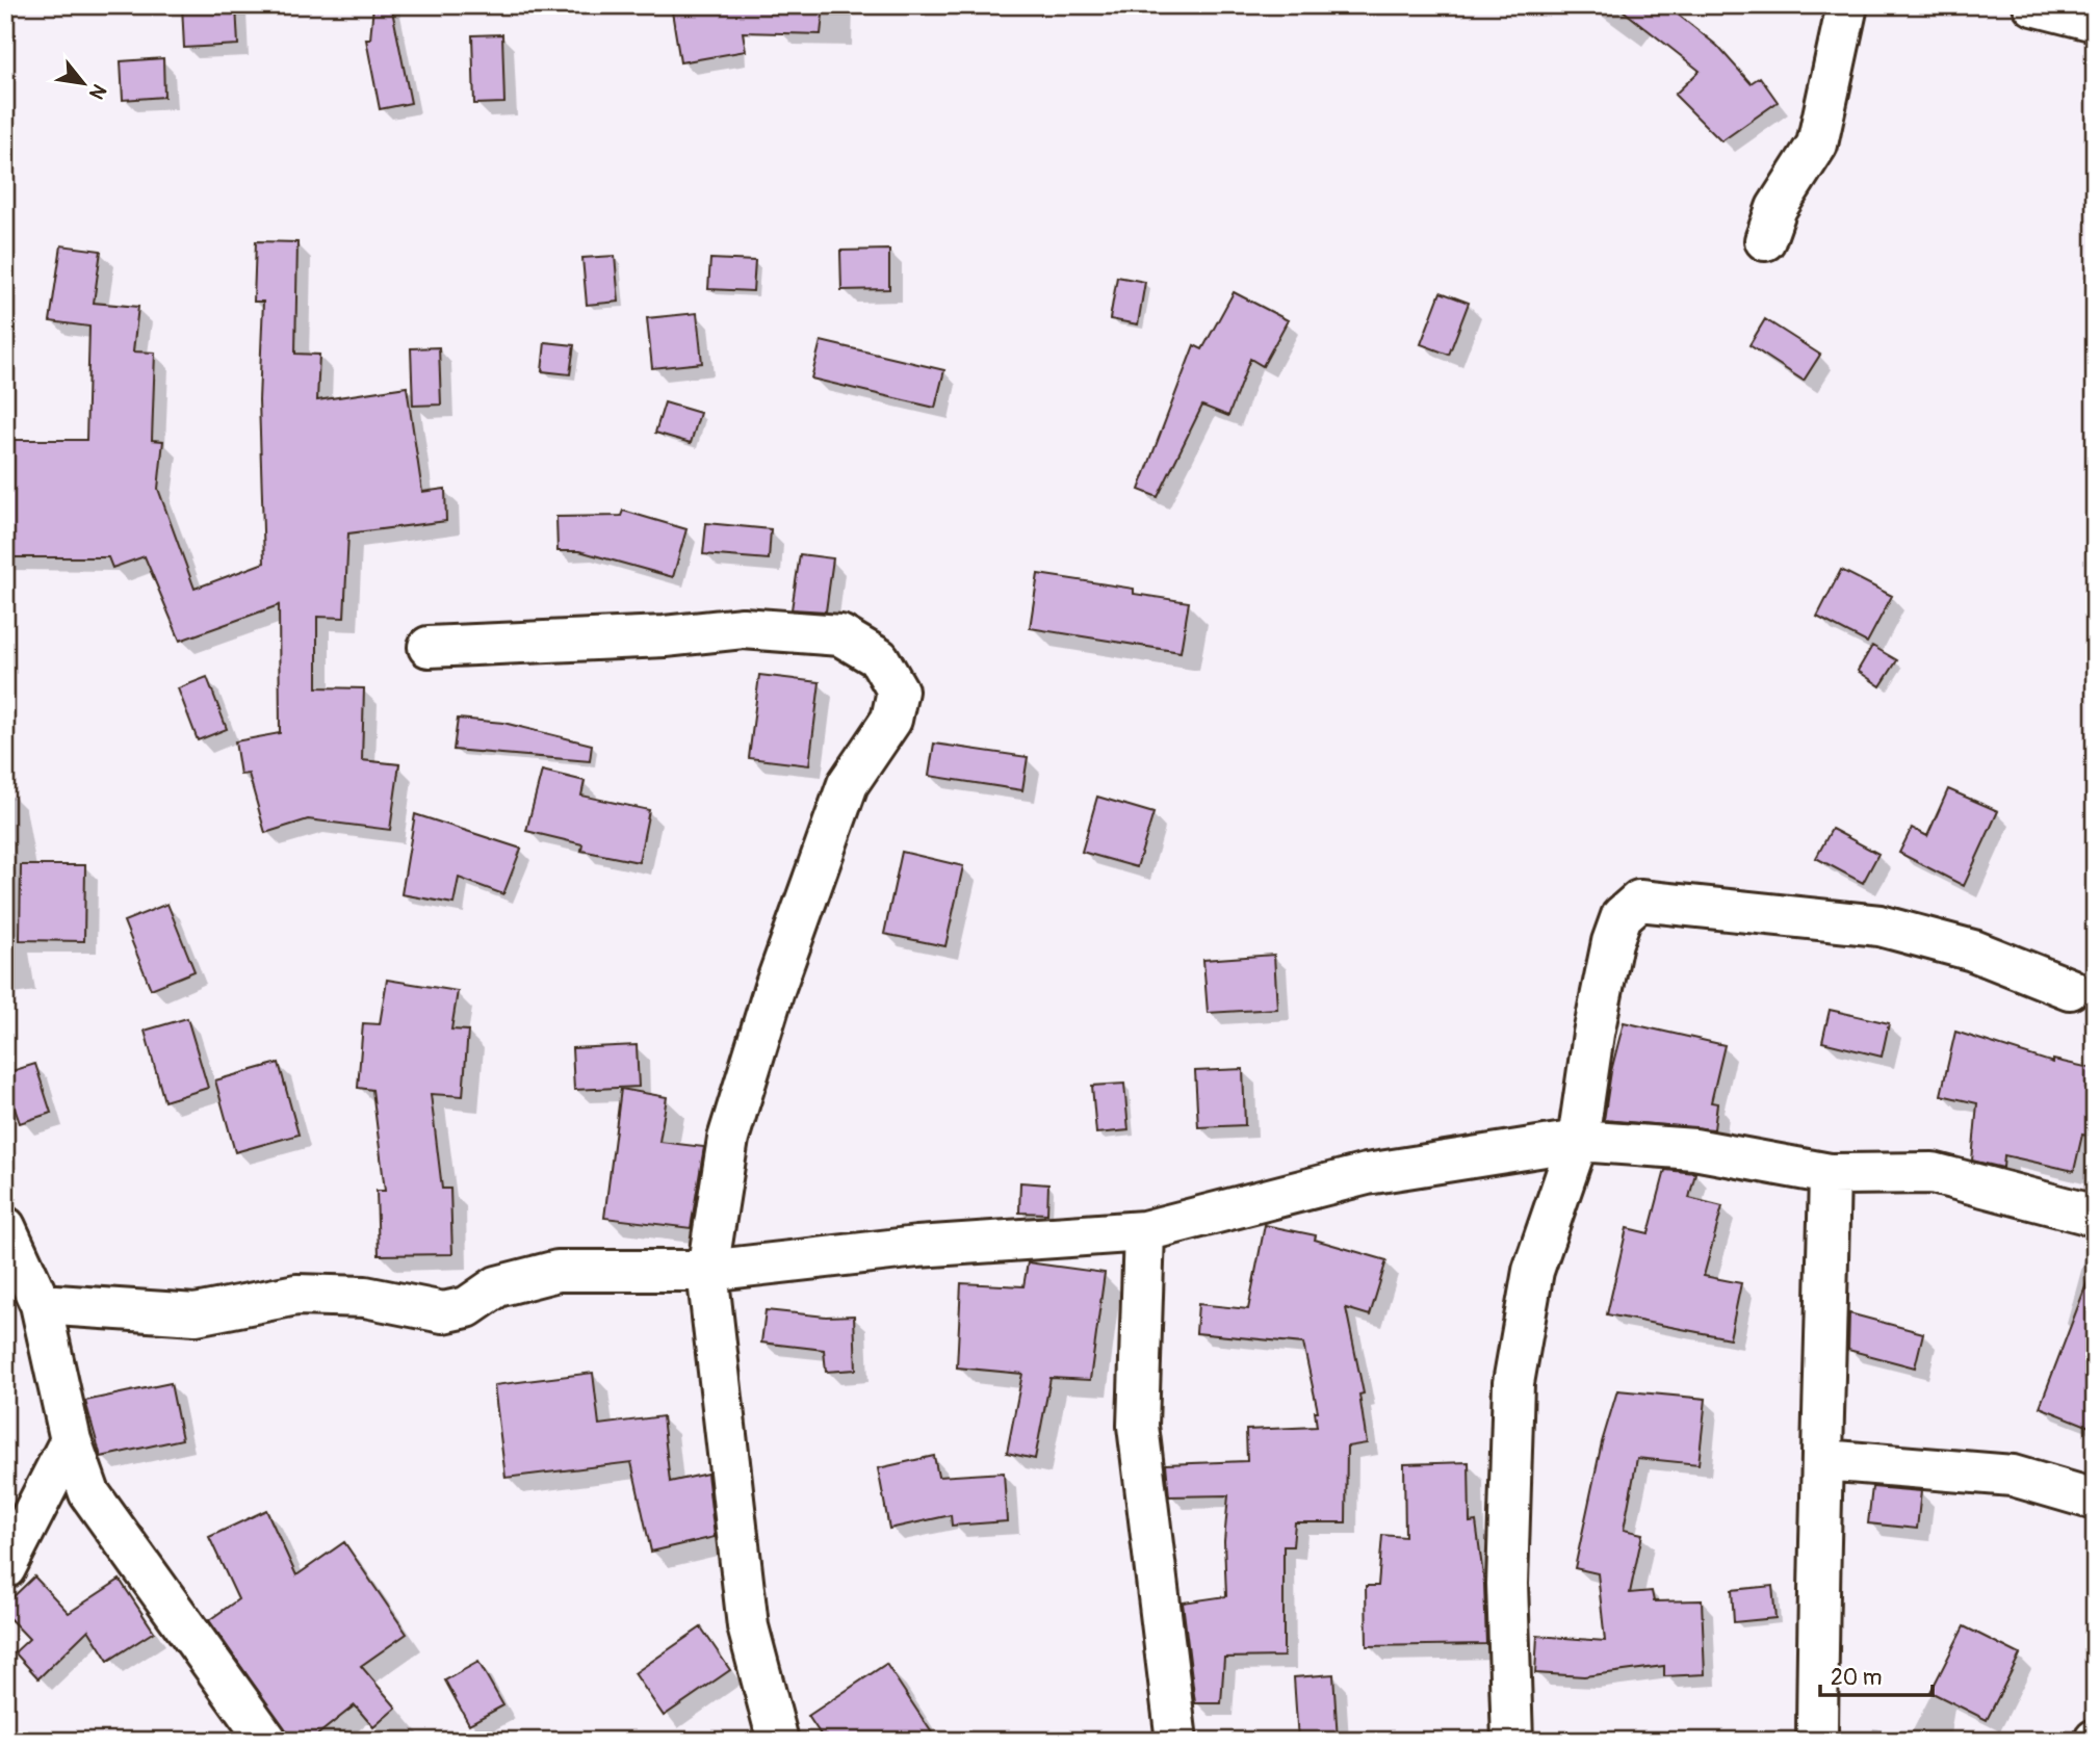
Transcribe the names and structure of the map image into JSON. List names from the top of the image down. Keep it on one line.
{"scale_bar":"20 m","north":"bottom right"}
